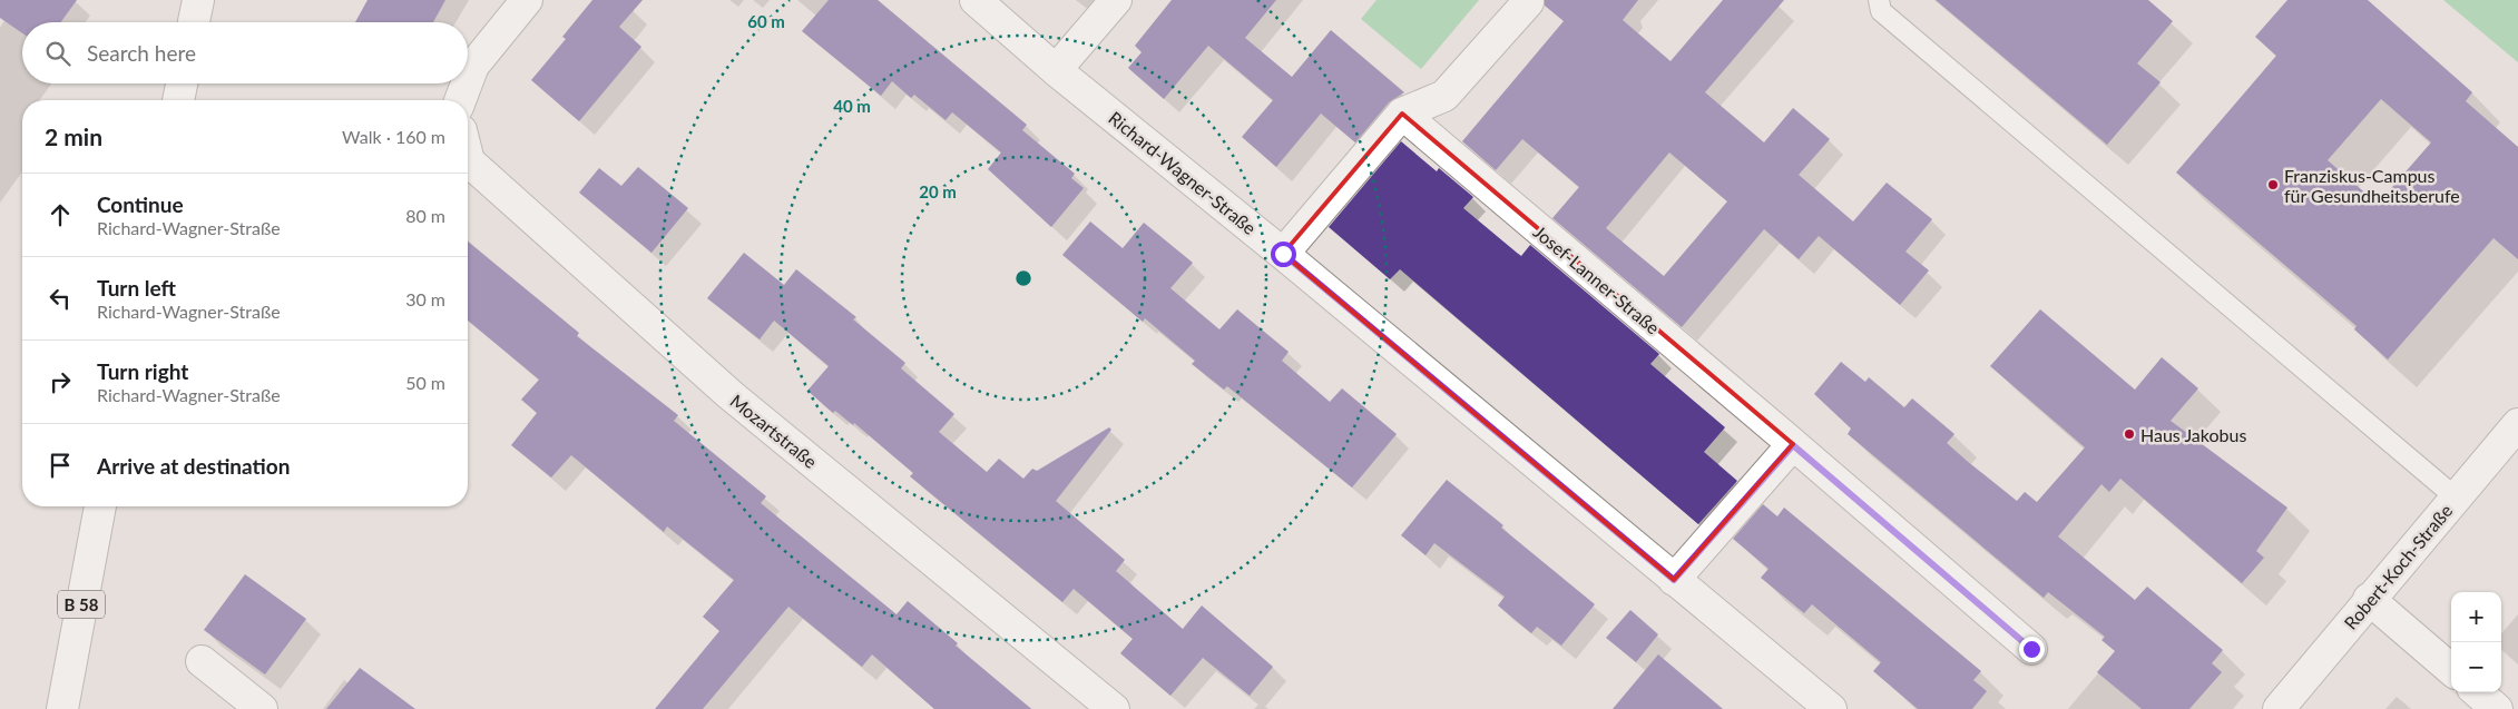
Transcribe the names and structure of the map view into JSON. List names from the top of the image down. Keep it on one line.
{"streets":{"street":["Richard-Wagner-Straße","Josef-Lanner-Straße","Mozartstraße","Robert-Koch-Straße","B 58"]},"places":["Franziskus-Campus für Gesundheitsberufe","Haus Jakobus"],"page":{"search":"Search here","heading":["2 min","Walk · 160 m"],"list":[["Continue","Richard-Wagner-Straße","80 m"],["Turn left","Richard-Wagner-Straße","30 m"],["Turn right","Richard-Wagner-Straße","50 m"],"Arrive at destination"],"map_buttons":["+","−"]},"rings":["60 m","40 m","20 m"]}
